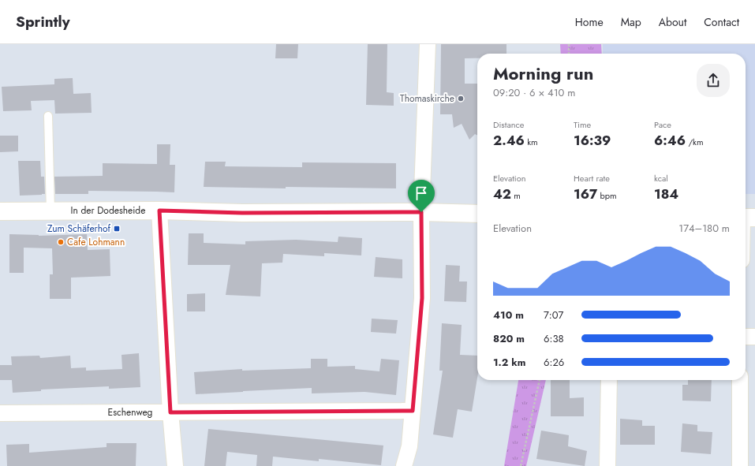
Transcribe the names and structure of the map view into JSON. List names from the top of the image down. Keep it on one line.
{"streets":{"street":["In der Dodesheide","Eschenweg"]},"places":{"other":["Thomaskirche","Cafe Lohmann"],"transit":["Zum Schäferhof"]},"page":{"header":"Sprintly","nav":["Home","Map","About","Contact"],"heading":["Morning run","09:20 · 6 × 410 m"],"stats":[["Distance","2.46 km"],["Time","16:39"],["Pace","6:46 /km"],["Elevation","42 m"],["Heart rate","167 bpm"],["kcal","184"]],"chart":["Elevation","174–180 m"],"list":[{"name":"410 m","note":"7:07"},{"name":"820 m","note":"6:38"},{"name":"1.2 km","note":"6:26"}]}}
